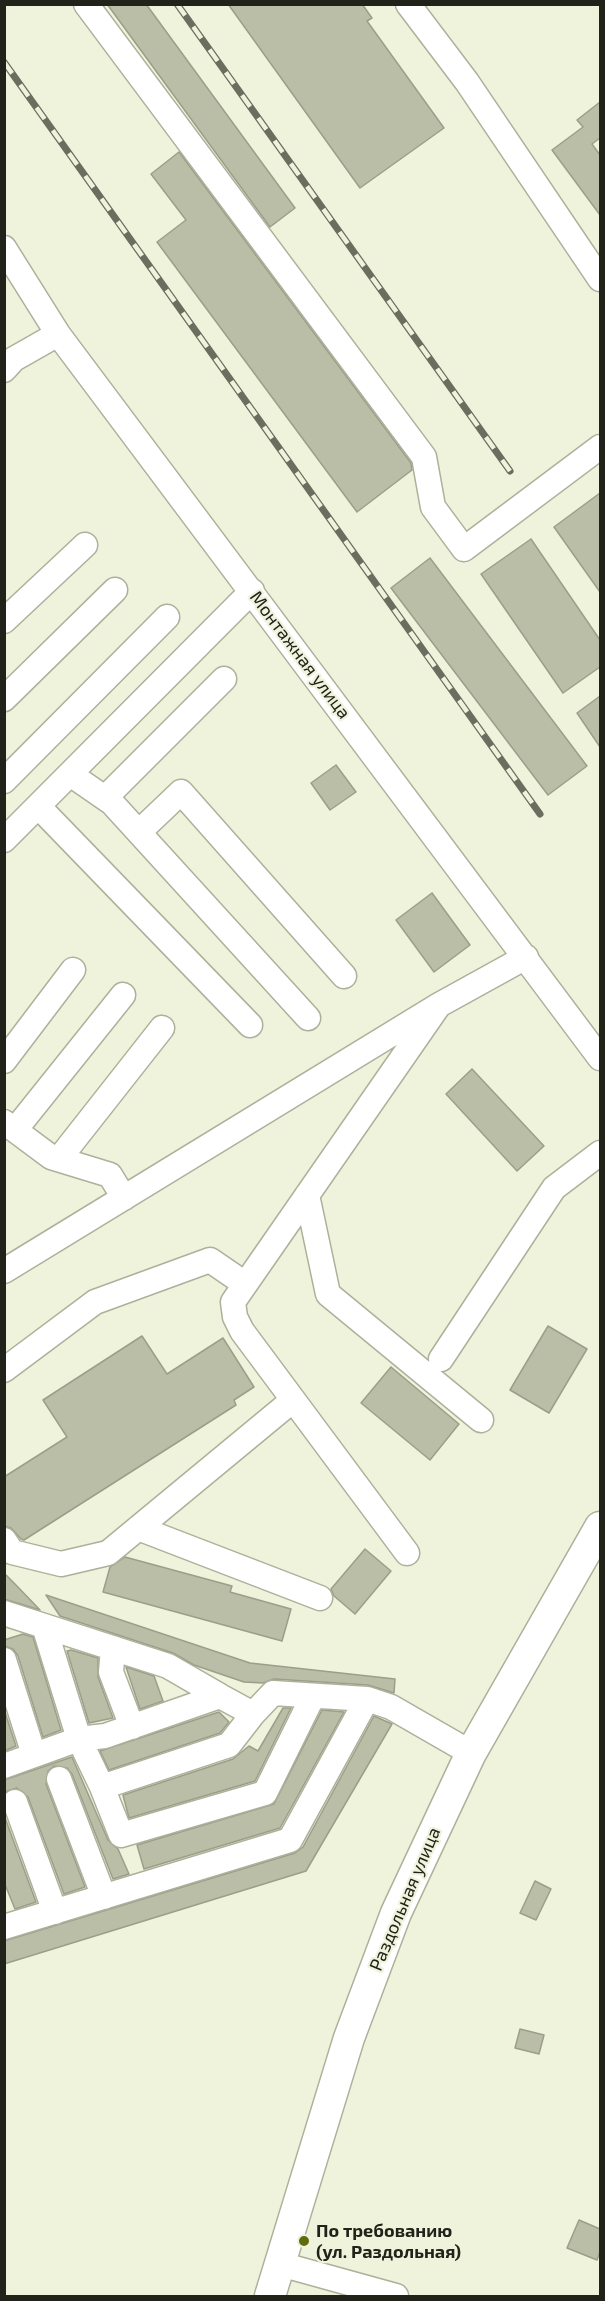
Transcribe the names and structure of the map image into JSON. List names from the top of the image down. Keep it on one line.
{"streets":{"main road":["Раздольная улица"],"street":["Монтажная улица"]},"places":["По требованию (ул. Раздольная)"]}
